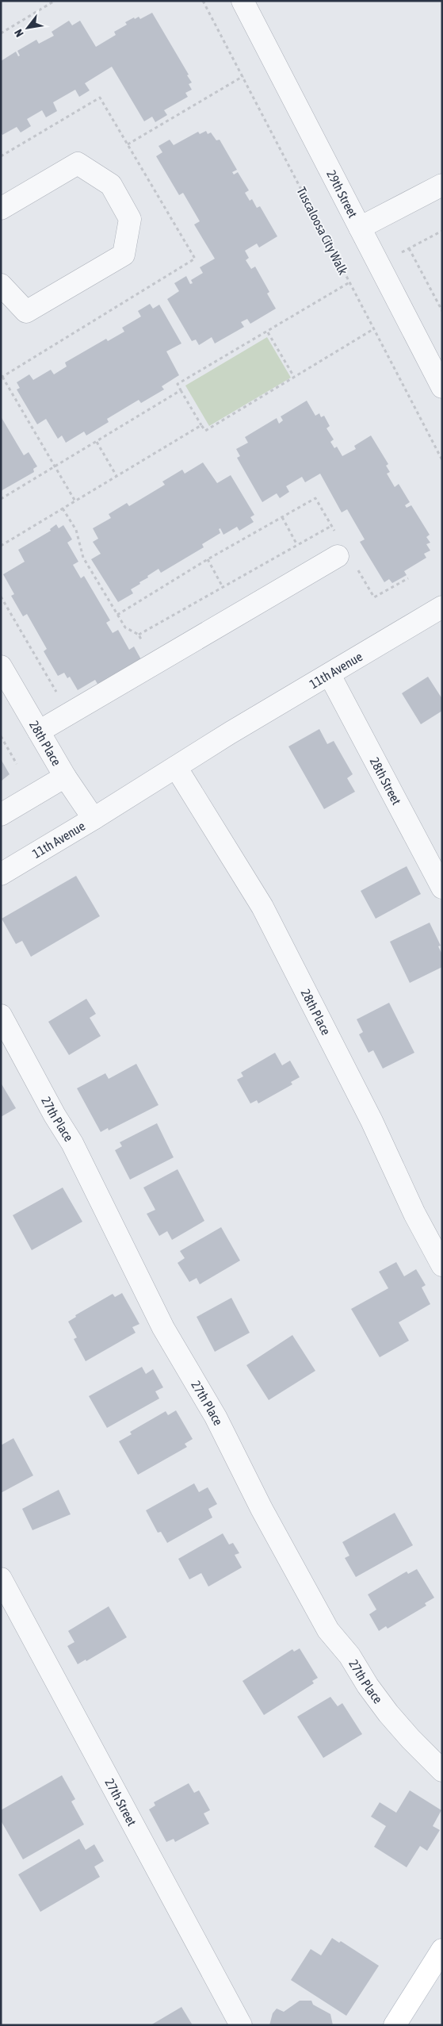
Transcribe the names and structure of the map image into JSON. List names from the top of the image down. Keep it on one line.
{"streets":{"street":["29th Street","11th Avenue","28th Place","28th Street","27th Place","27th Street"],"path":["Tuscaloosa City Walk"]},"crossings":[["11th Avenue","28th Place"],["11th Avenue","28th Street"]],"north":"bottom left"}
